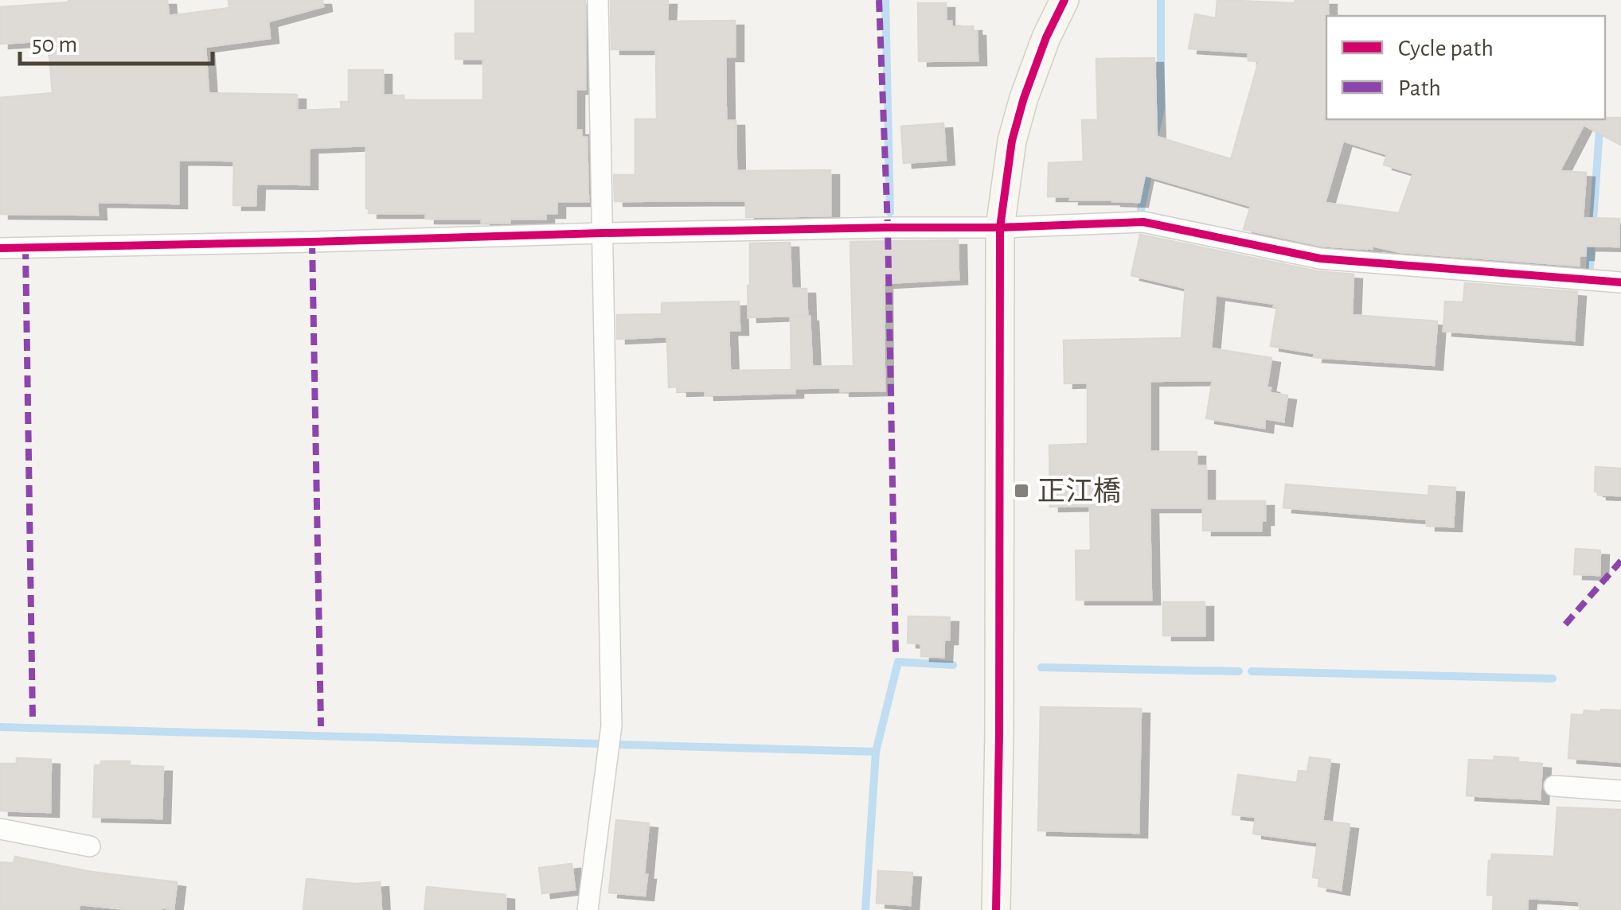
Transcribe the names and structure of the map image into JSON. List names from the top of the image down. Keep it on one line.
{"places":{"transit":["正江橋"]},"legend":["Cycle path","Path"],"scale_bar":"50 m"}
